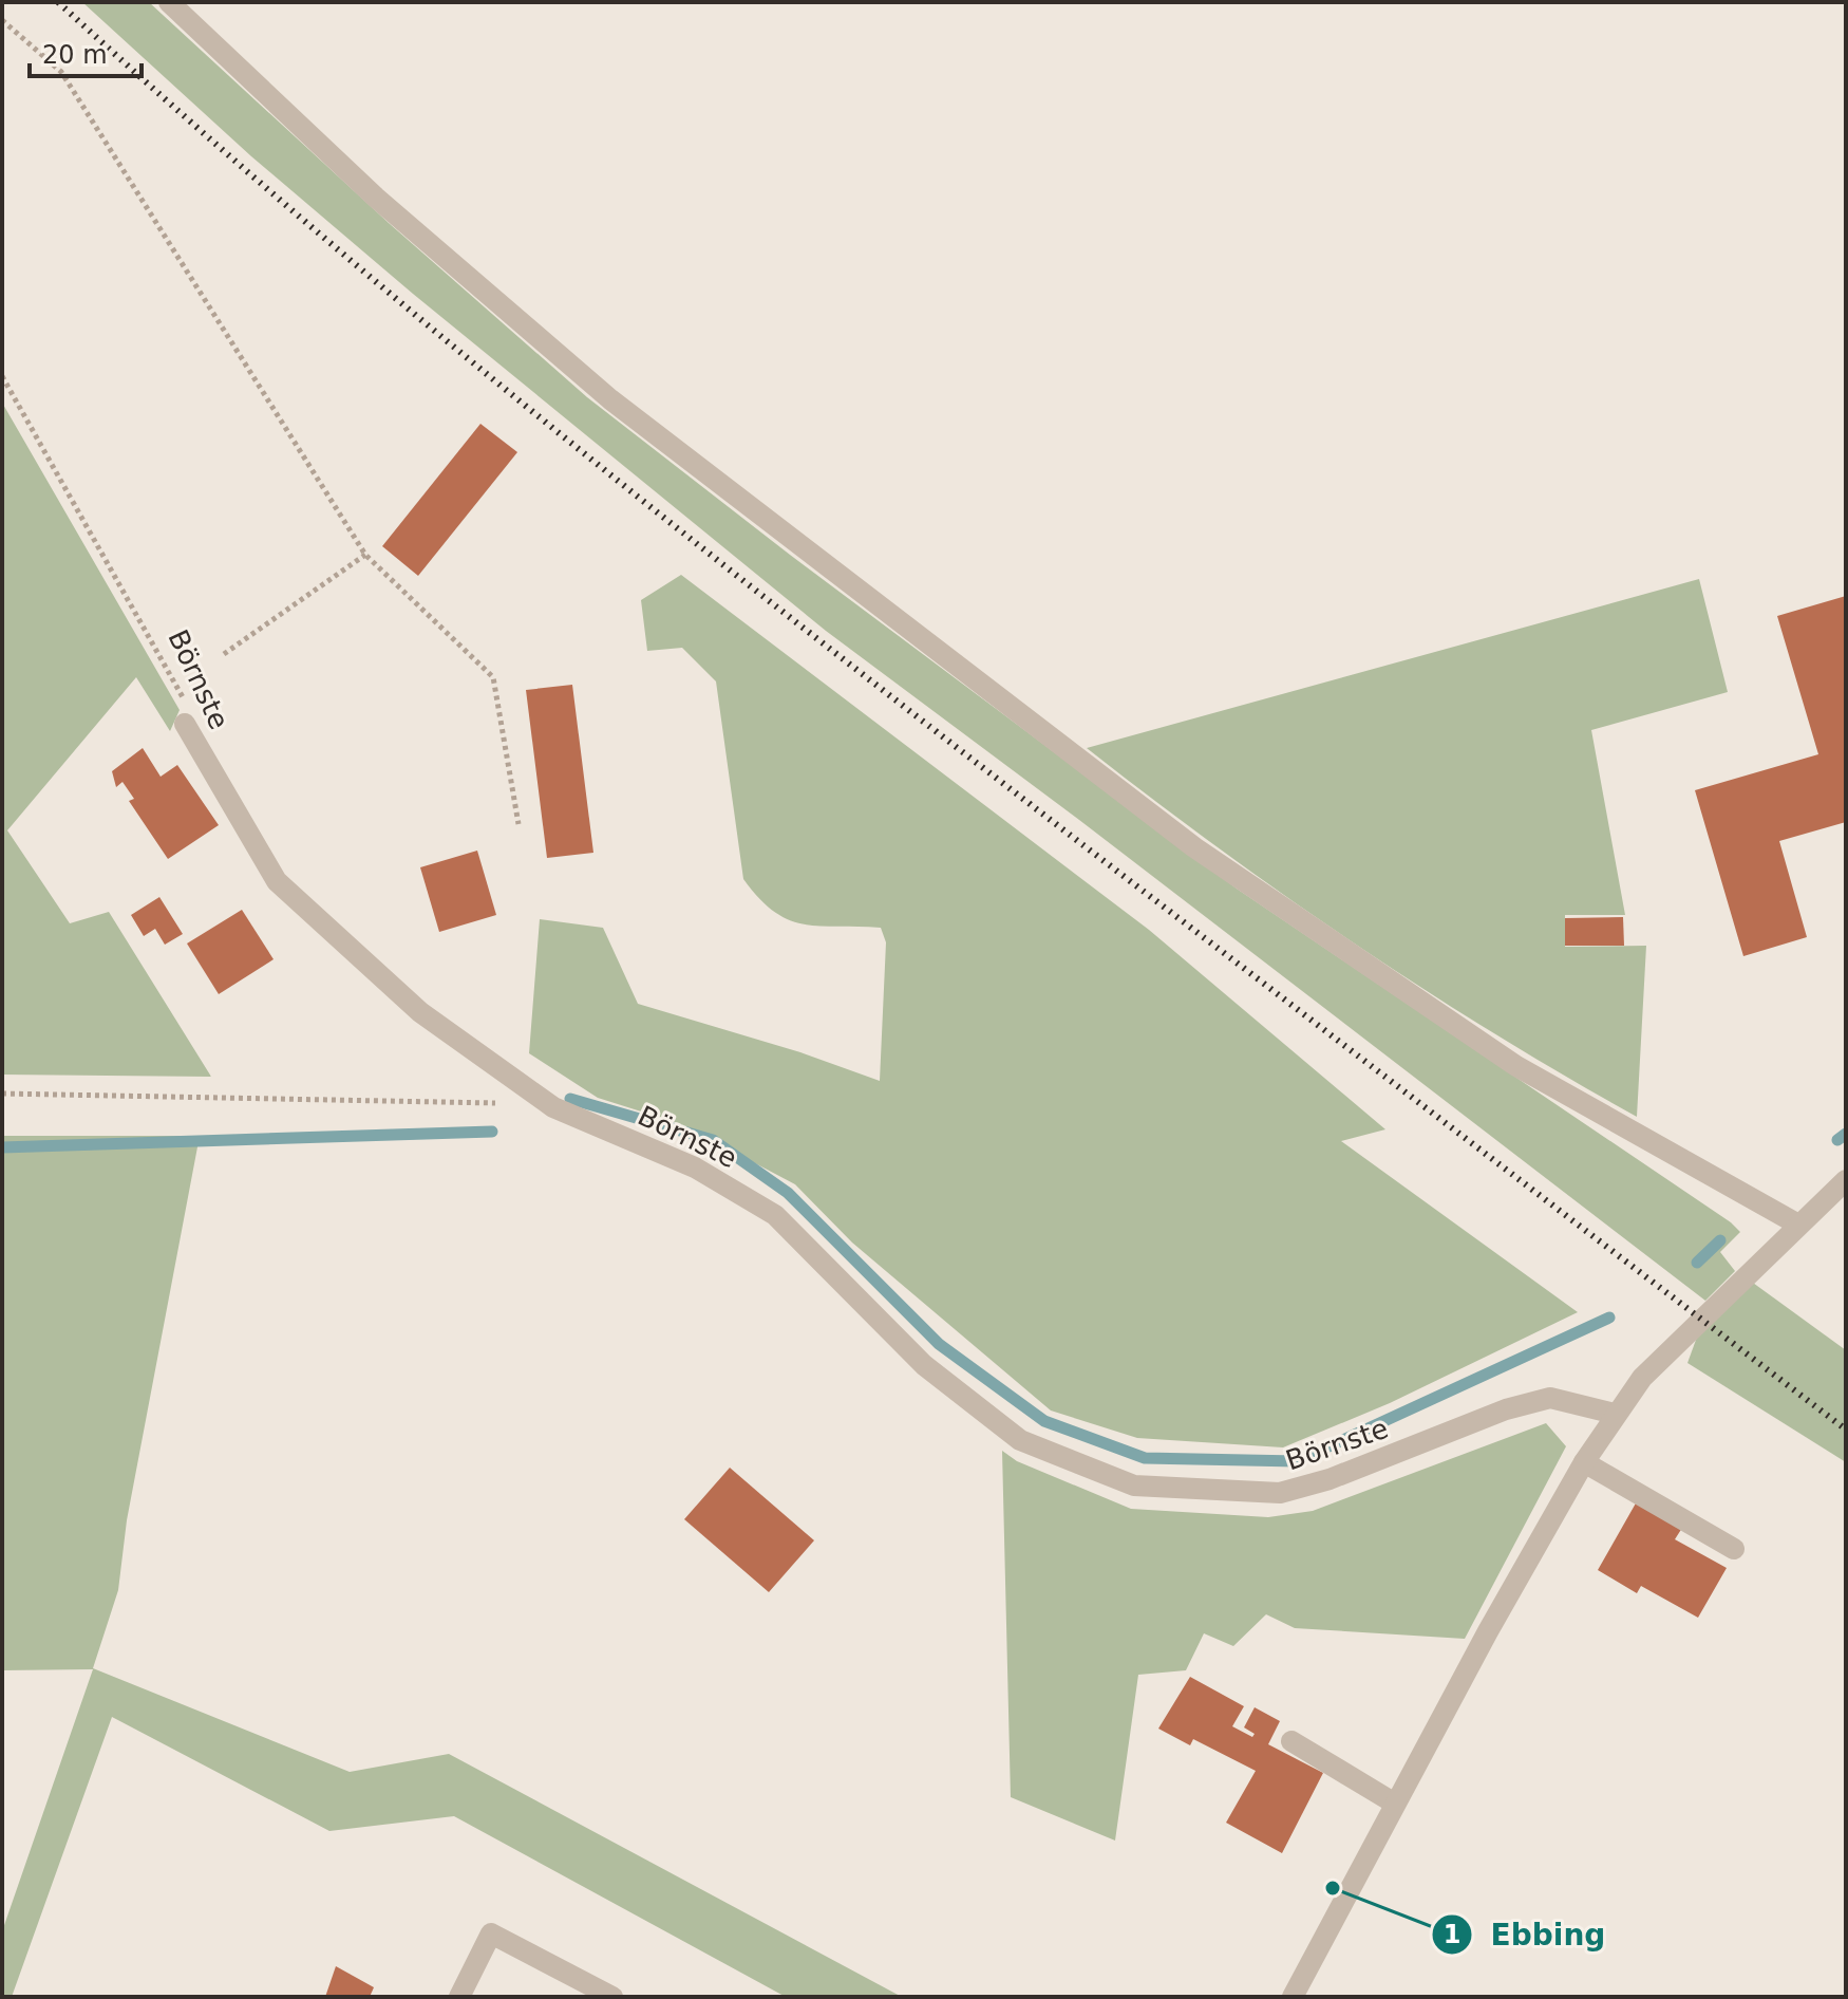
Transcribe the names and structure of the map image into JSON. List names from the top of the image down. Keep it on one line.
{"streets":{"street":["Börnste"]},"places":["Ebbing"],"scale_bar":"20 m"}
